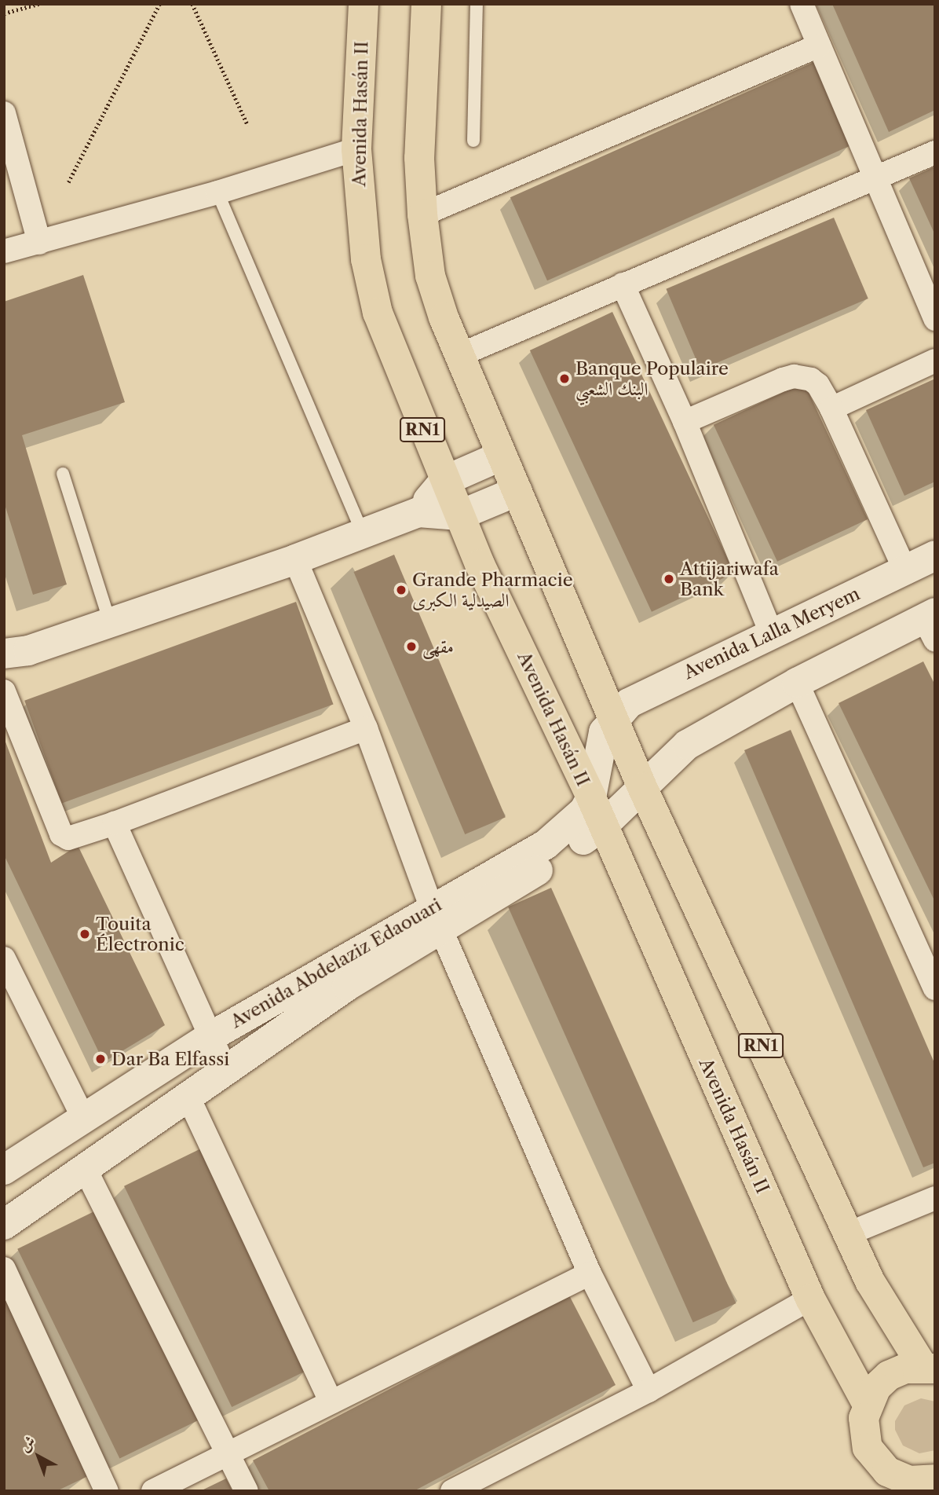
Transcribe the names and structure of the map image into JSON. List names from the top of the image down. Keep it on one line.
{"streets":{"main road":["Avenida Hasán II","RN1"],"street":["Avenida Lalla Meryem","Avenida Abdelaziz Edaouari"]},"crossings":[["Avenida Hasán II","RN1"],["Avenida Hasán II","Avenida Abdelaziz Edaouari"],["RN1","Avenida Lalla Meryem"],["RN1","Avenida Abdelaziz Edaouari"],["Avenida Lalla Meryem","Avenida Abdelaziz Edaouari"]],"places":["Banque Populaire البنك الشعبي","Attijariwafa Bank","Grande Pharmacie الصيدلية الكبرى","مقهى","Touita Électronic","Dar Ba Elfassi"],"north":"top left"}
